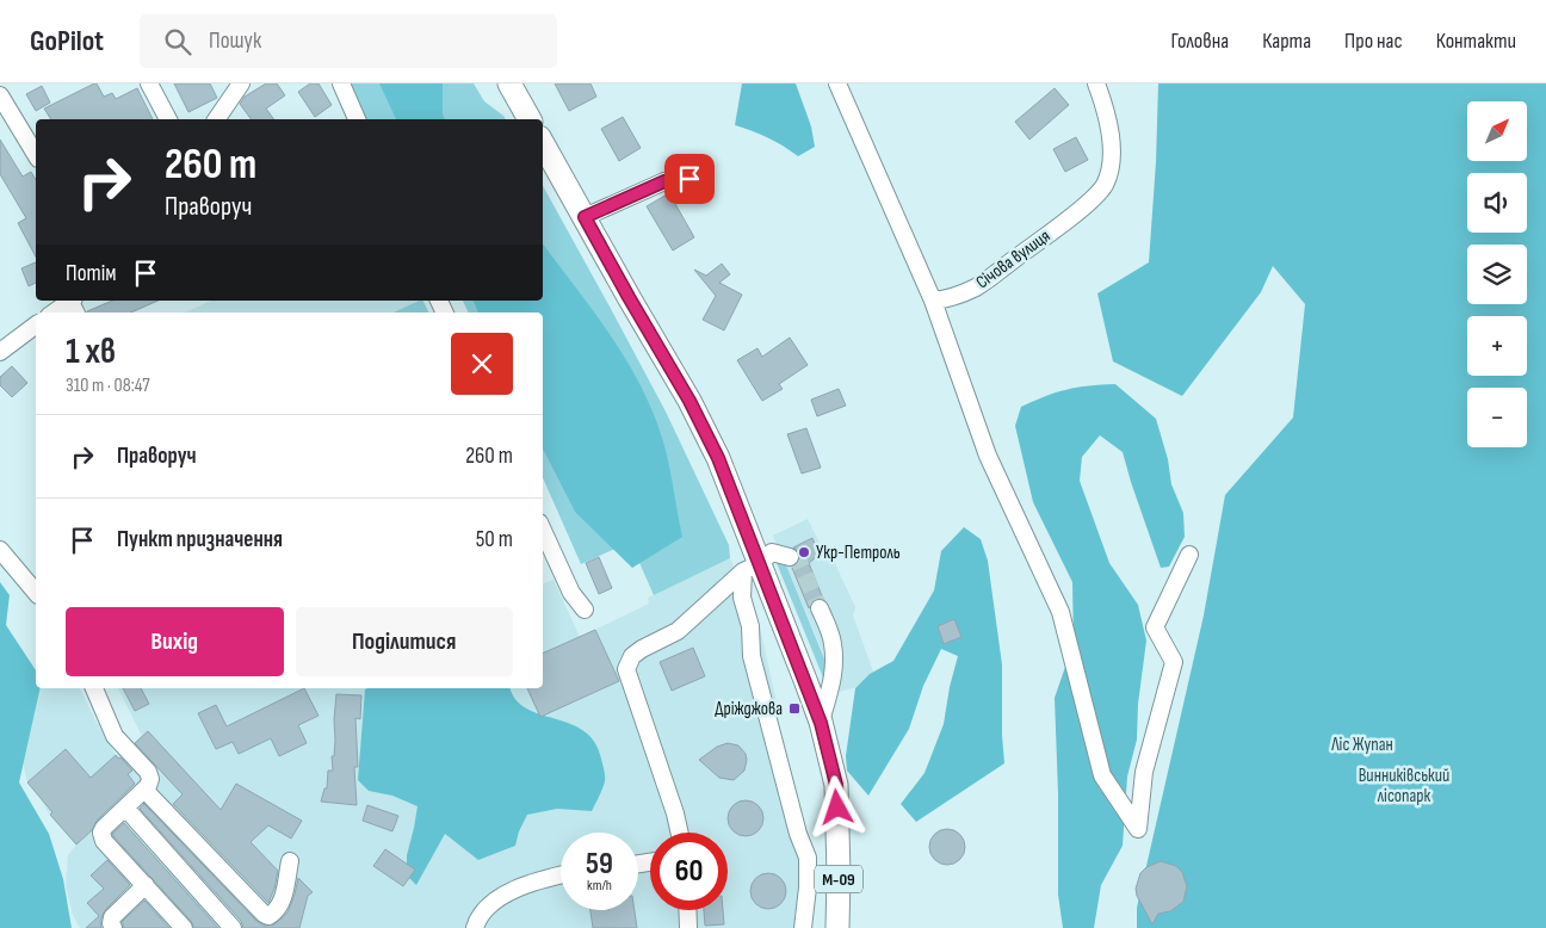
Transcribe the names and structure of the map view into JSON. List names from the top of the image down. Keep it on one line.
{"streets":{"main road":["М-09"],"street":["Січова вулиця"]},"parks":["Ліс Жупан","Винниківський лісопарк"],"places":{"other":["Укр-Петроль"],"transit":["Дріжджова"]},"north":"top right","page":{"header":"GoPilot","search":"Пошук","nav":["Головна","Карта","Про нас","Контакти"],"map_buttons":["+","−"],"turn":["260 m","Праворуч"],"then":"Потім","heading":["1 хв","310 m · 08:47"],"list":[{"name":"Праворуч","value":"260 m"},{"name":"Пункт призначення","value":"50 m"}],"buttons":["Вихід","Поділитися"],"speed":"59 km/h","limit":"60"}}
